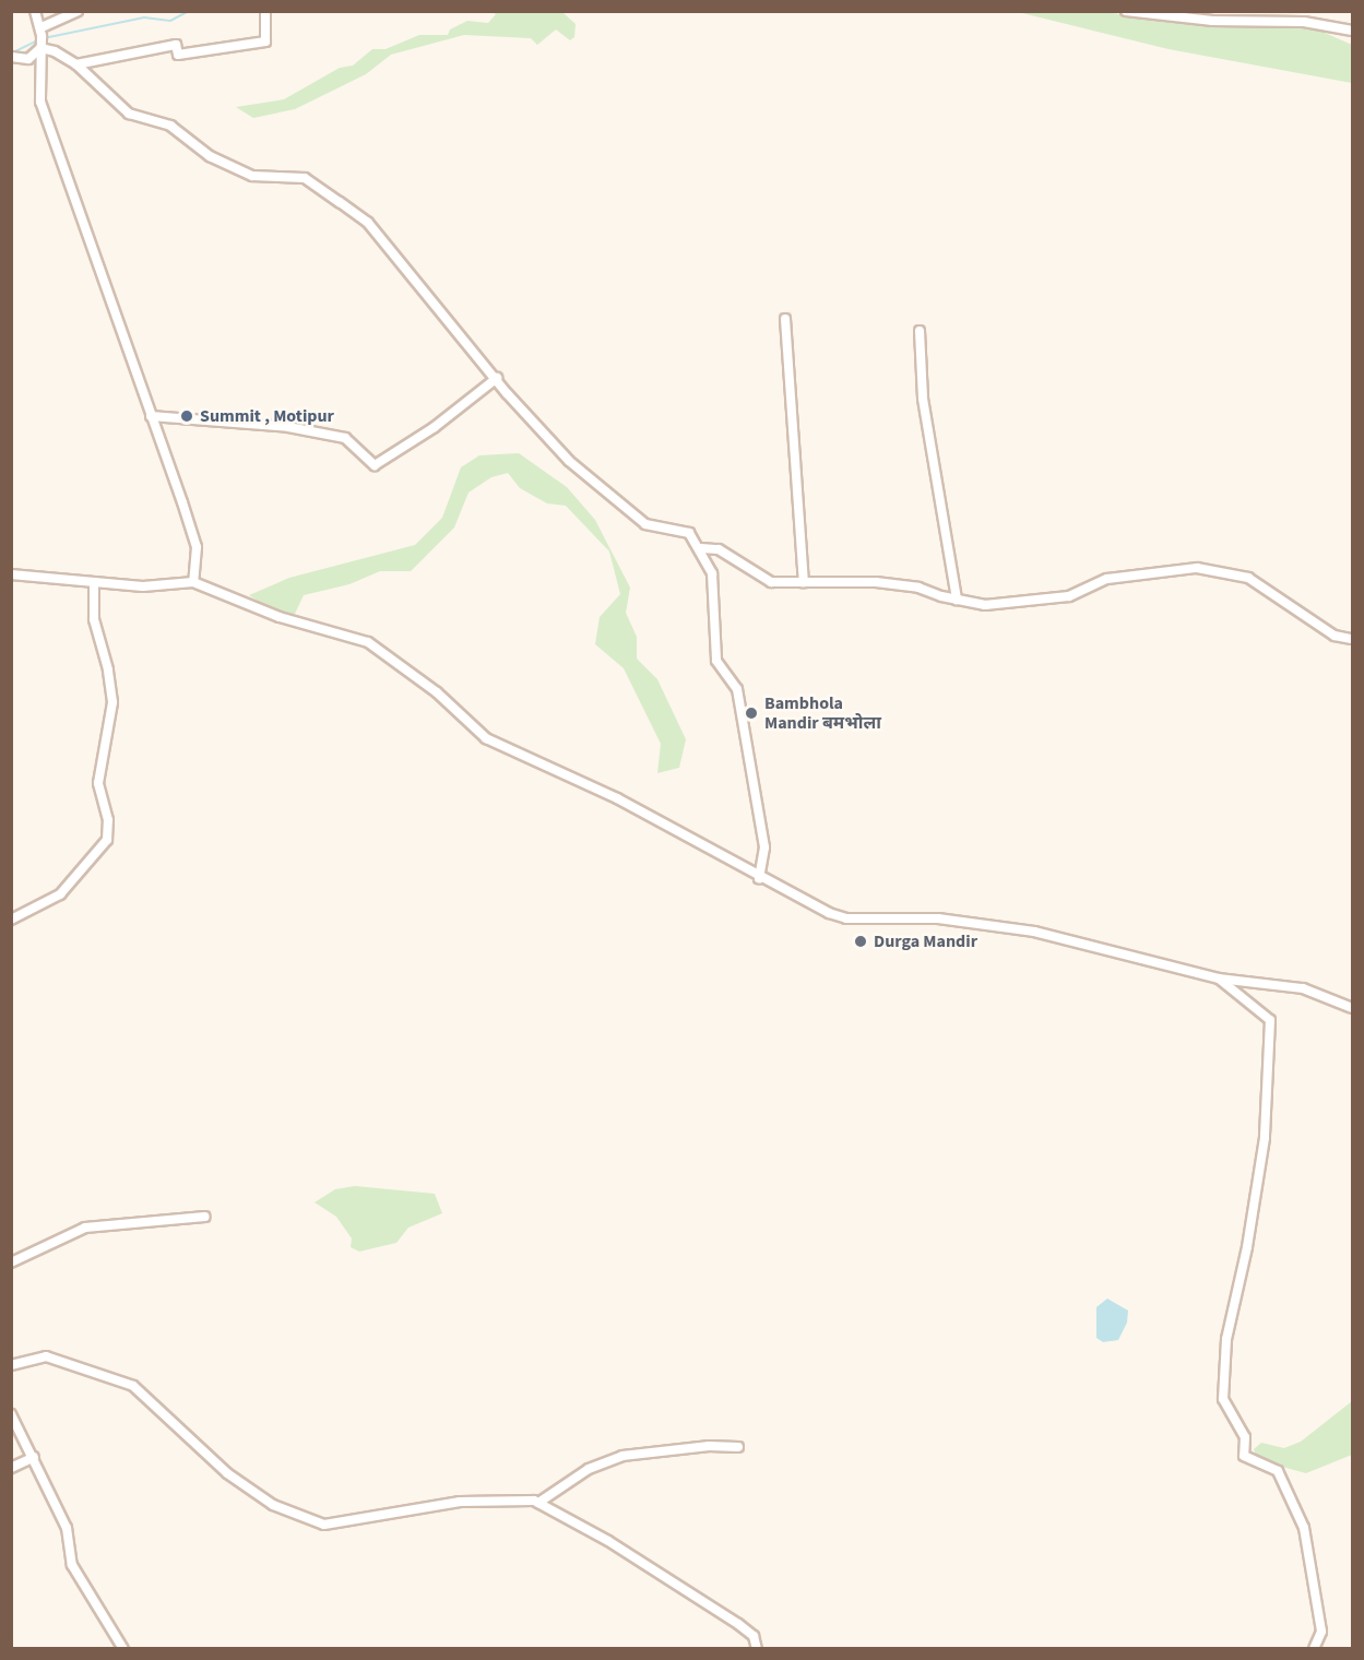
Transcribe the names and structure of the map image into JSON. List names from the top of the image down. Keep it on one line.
{"places":["Summit , Motipur","Bambhola Mandir बमभोला","Durga Mandir"]}
